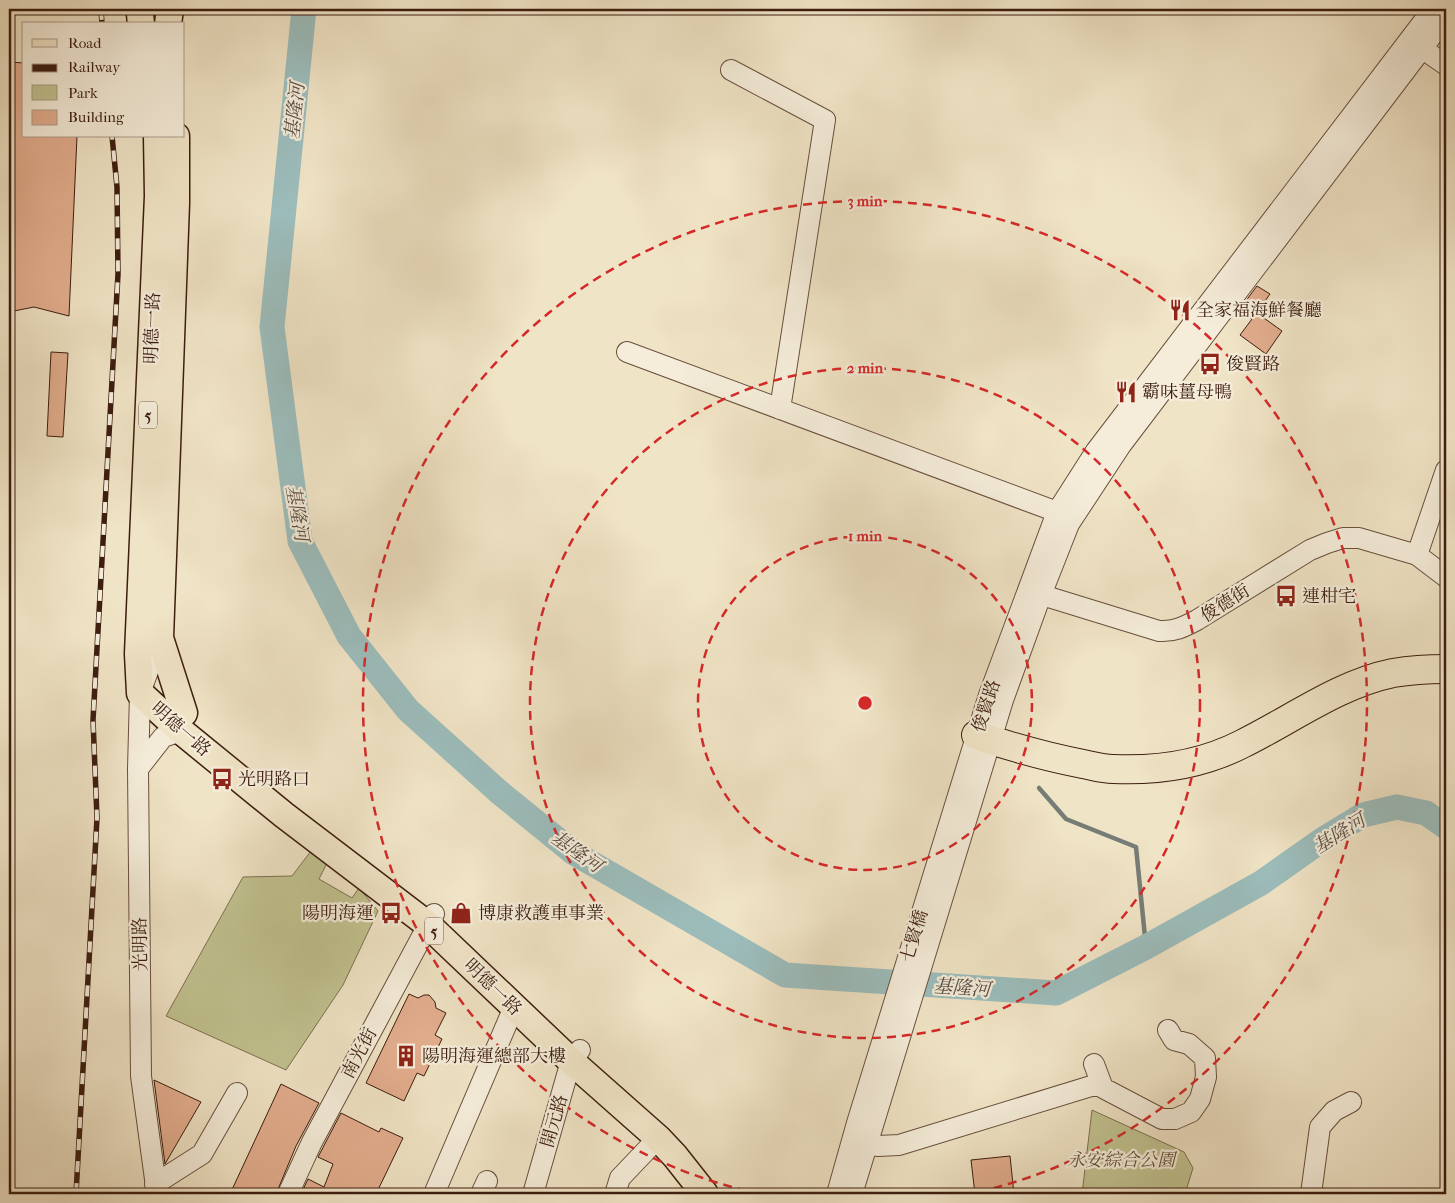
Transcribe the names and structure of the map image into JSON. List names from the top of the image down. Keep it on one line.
{"streets":{"main road":["明德一路","5"],"street":["俊德街","俊賢路","七賢橋","光明路","南光街","開元路"]},"crossings":[["明德一路","5"],["明德一路","光明路"],["明德一路","南光街"],["明德一路","開元路"],["5","光明路"],["俊德街","俊賢路"],["俊賢路","七賢橋"]],"water":["基隆河"],"parks":["永安綜合公園"],"places":{"restaurant":["全家福海鮮餐廳","霸味薑母鴨"],"bus stop":["俊賢路","連柑宅","光明路口","陽明海運"],"shop":["博康救護車事業"],"building":["陽明海運總部大樓"]},"legend":["Road","Railway","Park","Building"],"rings":["3 min","2 min","1 min"]}
